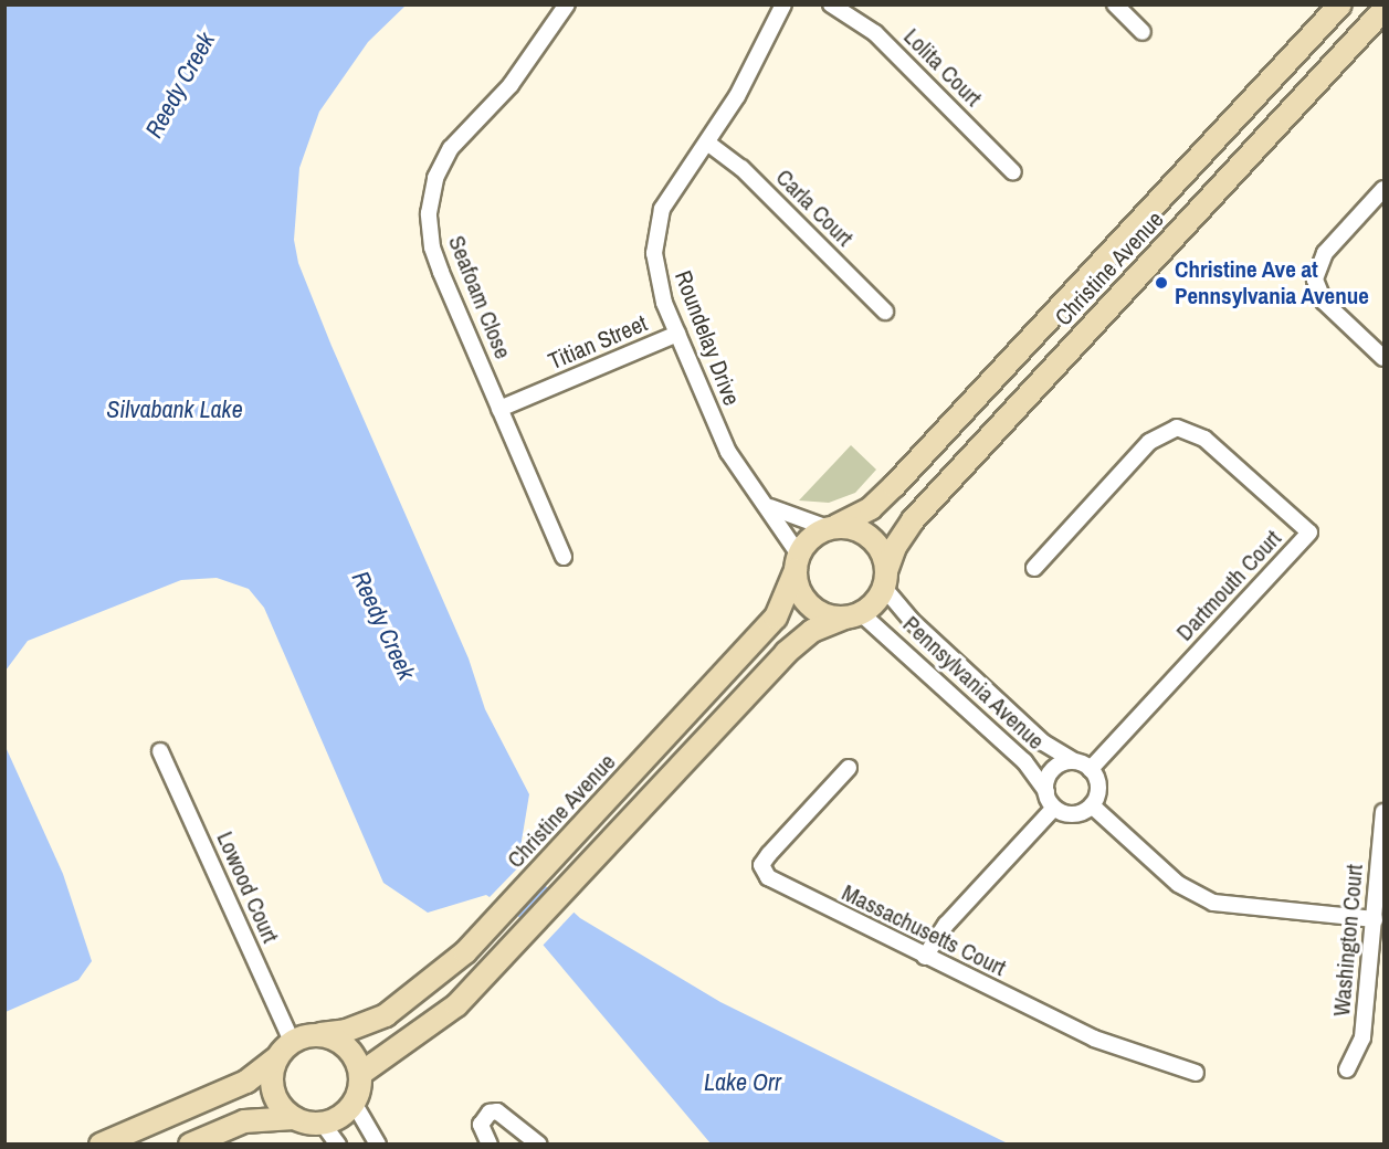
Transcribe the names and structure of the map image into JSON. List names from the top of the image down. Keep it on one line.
{"streets":{"main road":["Christine Avenue"],"street":["Lolita Court","Carla Court","Seafoam Close","Roundelay Drive","Titian Street","Dartmouth Court","Pennsylvania Avenue","Lowood Court","Massachusetts Court","Washington Court"]},"crossings":[["Carla Court","Roundelay Drive"],["Christine Avenue","Roundelay Drive"],["Christine Avenue","Pennsylvania Avenue"],["Christine Avenue","Lowood Court"],["Seafoam Close","Titian Street"],["Roundelay Drive","Titian Street"],["Roundelay Drive","Pennsylvania Avenue"],["Dartmouth Court","Pennsylvania Avenue"]],"water":["Reedy Creek","Silvabank Lake","Lake Orr"],"places":["Christine Ave at Pennsylvania Avenue"]}
